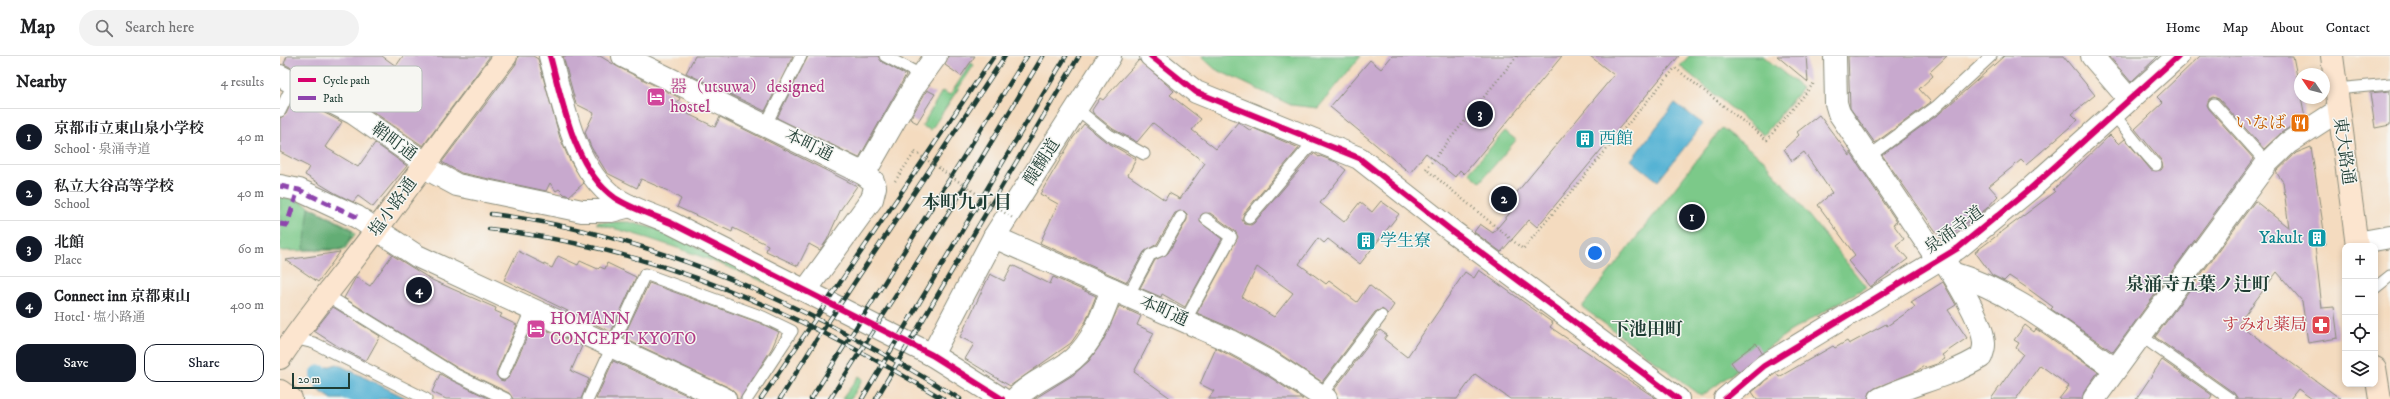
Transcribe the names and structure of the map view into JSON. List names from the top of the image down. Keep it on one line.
{"streets":{"street":["鞘町通","本町通","東大路通","醍醐道","塩小路通","泉涌寺道"]},"crossings":[["鞘町通","塩小路通"],["本町通","醍醐道"]],"districts":["本町九丁目","泉涌寺五葉ノ辻町","下池田町"],"places":{"hotel":["器（utsuwa）designed hostel","HOMANN CONCEPT KYOTO"],"restaurant":["いなば"],"building":["西館","Yakult","学生寮"],"pharmacy":["すみれ薬局"]},"legend":["Cycle path","Path"],"scale_bar":"20 m","north":"top left","page":{"header":"Map","search":"Search here","nav":["Home","Map","About","Contact"],"heading":["Nearby","4 results"],"pins":["3","2","1","4"],"list":[{"mark":"1","name":"京都市立東山泉小学校","note":"School · 泉涌寺道","value":"40 m"},{"mark":"2","name":"私立大谷高等学校","note":"School","value":"40 m"},{"mark":"3","name":"北館","note":"Place","value":"60 m"},{"mark":"4","name":"Connect inn 京都東山","note":"Hotel · 塩小路通","value":"400 m"}],"map_buttons":["+","−"],"buttons":["Save","Share"],"scale":"20 m"}}
